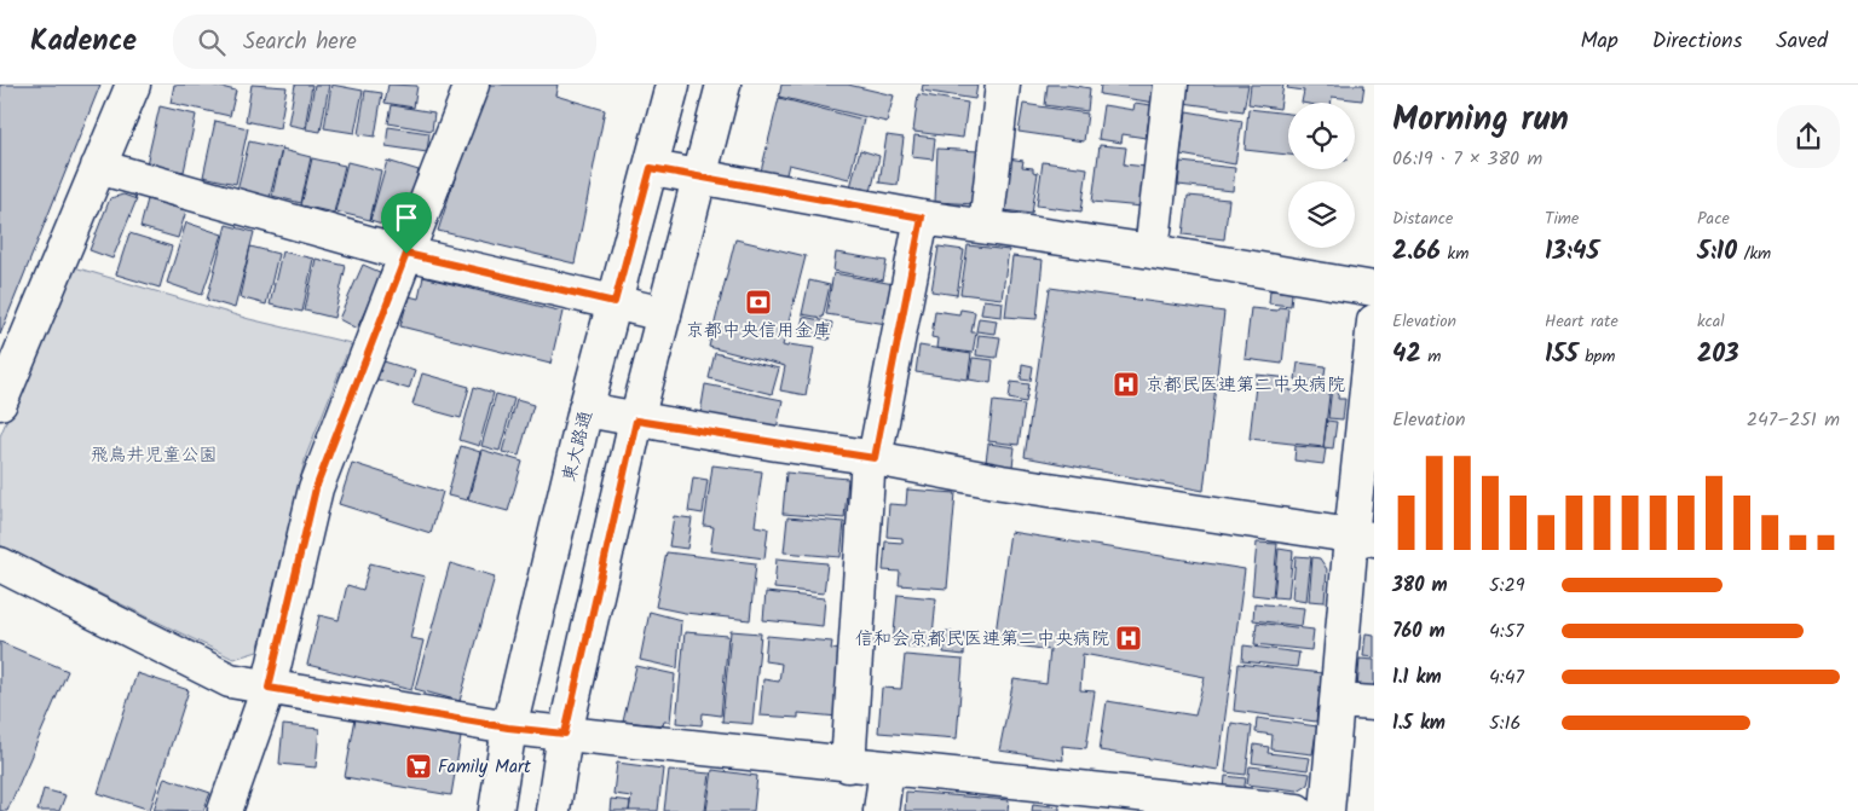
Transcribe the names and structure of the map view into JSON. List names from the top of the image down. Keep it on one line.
{"streets":{"street":["東大路通"]},"parks":["飛鳥井児童公園"],"places":{"bank":["京都中央信用金庫"],"hospital":["京都民医連第二中央病院","信和会京都民医連第二中央病院"],"supermarket":["Family Mart"]},"page":{"header":"Kadence","search":"Search here","nav":["Map","Directions","Saved"],"heading":["Morning run","06:19 · 7 × 380 m"],"stats":[["Distance","2.66 km"],["Time","13:45"],["Pace","5:10 /km"],["Elevation","42 m"],["Heart rate","155 bpm"],["kcal","203"]],"chart":["Elevation","247–251 m"],"list":[{"name":"380 m","note":"5:29"},{"name":"760 m","note":"4:57"},{"name":"1.1 km","note":"4:47"},{"name":"1.5 km","note":"5:16"}]}}
